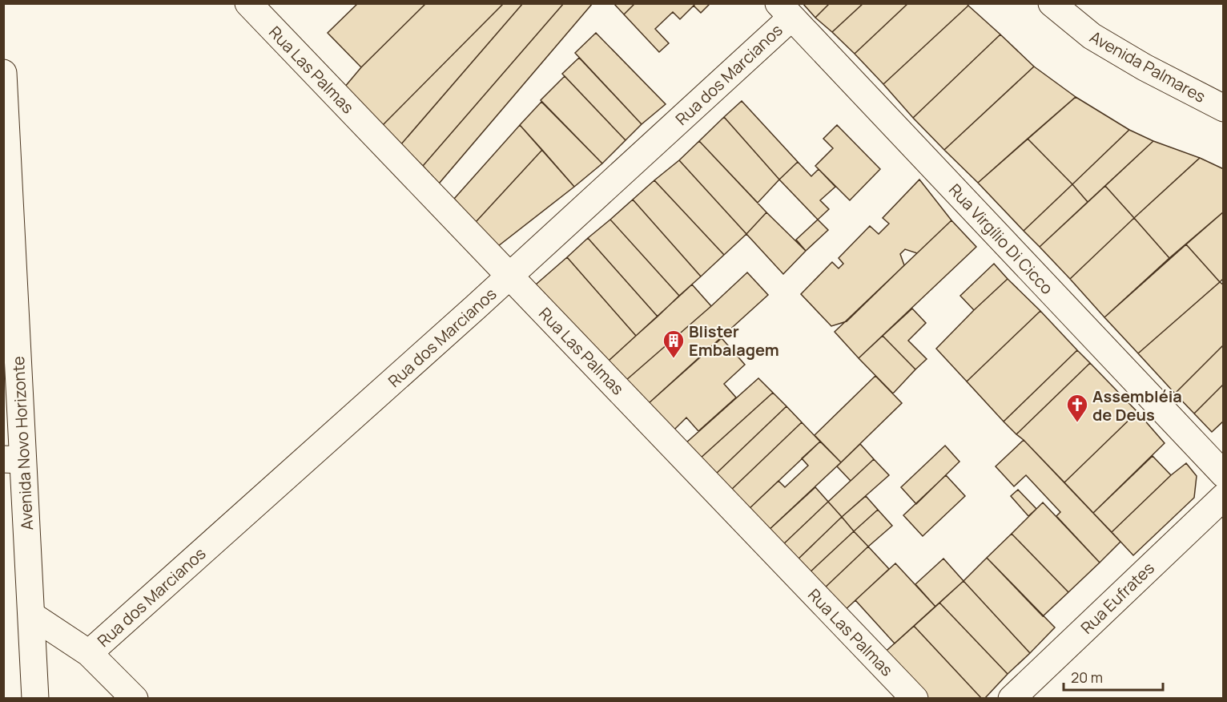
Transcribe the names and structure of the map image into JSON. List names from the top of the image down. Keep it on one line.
{"streets":{"street":["Avenida Palmares","Rua Las Palmas","Rua dos Marcianos","Rua Virgílio Di Cicco","Avenida Novo Horizonte","Rua Eufrates"]},"crossings":[["Rua Las Palmas","Rua dos Marcianos"],["Rua dos Marcianos","Rua Virgílio Di Cicco"]],"places":{"building":["Blister Embalagem"],"church":["Assembléia de Deus"]},"scale_bar":"20 m"}
